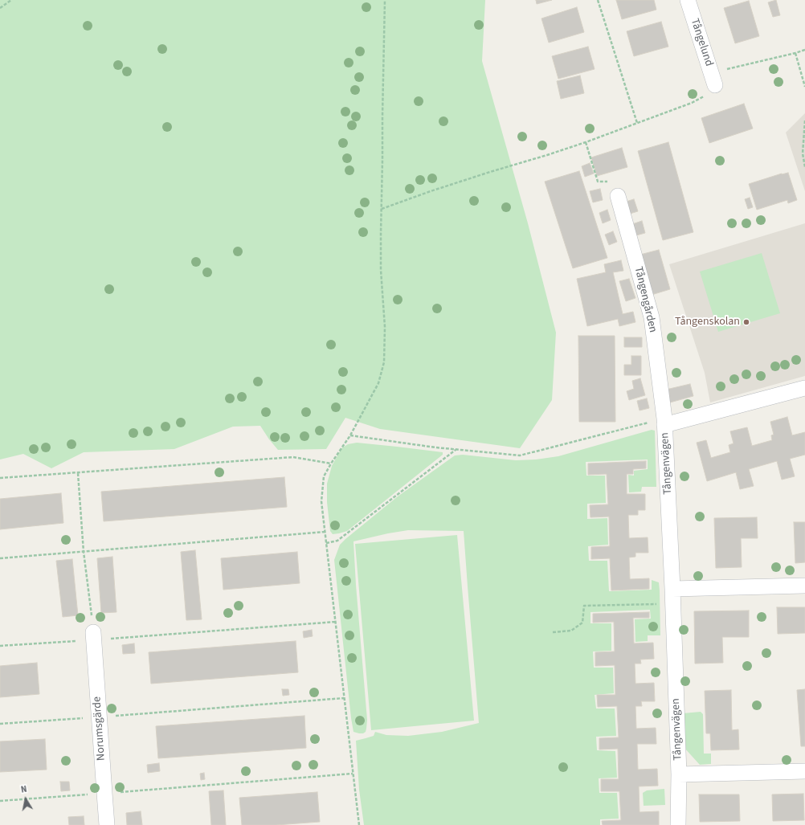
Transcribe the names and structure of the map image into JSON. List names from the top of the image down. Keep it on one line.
{"streets":{"street":["Tångelund","Tångengården","Tångenvägen","Norumsgärde"]},"crossings":[["Tångengården","Tångenvägen"]],"places":["Tångenskolan"],"north":"top"}
